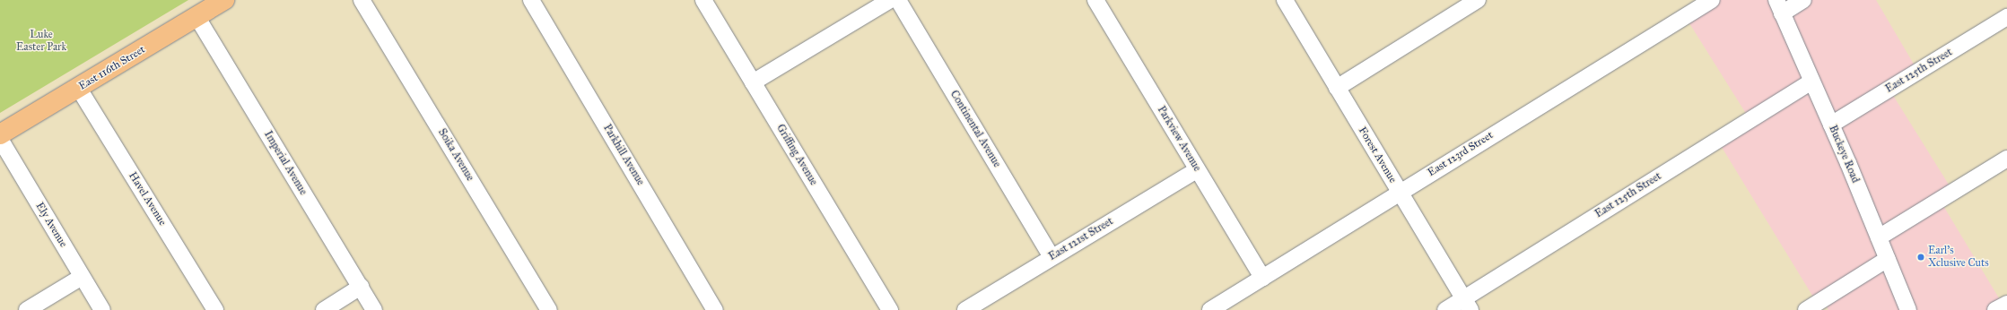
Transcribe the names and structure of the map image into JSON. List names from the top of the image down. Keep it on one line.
{"streets":{"main road":["East 116th Street"],"street":["East 125th Street","Continental Avenue","Parkview Avenue","East 123rd Street","Buckeye Road","Soika Avenue","Parkhill Avenue","Griffing Avenue","Forest Avenue","Imperial Avenue","Havel Avenue","Ely Avenue","East 121st Street"]},"crossings":[["East 116th Street","Imperial Avenue"],["East 116th Street","Havel Avenue"],["East 125th Street","Buckeye Road"],["East 125th Street","Forest Avenue"],["Continental Avenue","East 121st Street"],["Parkview Avenue","East 123rd Street"],["Parkview Avenue","East 121st Street"],["East 123rd Street","Forest Avenue"]],"parks":["Luke Easter Park"],"places":["Earl's Xclusive Cuts"]}
